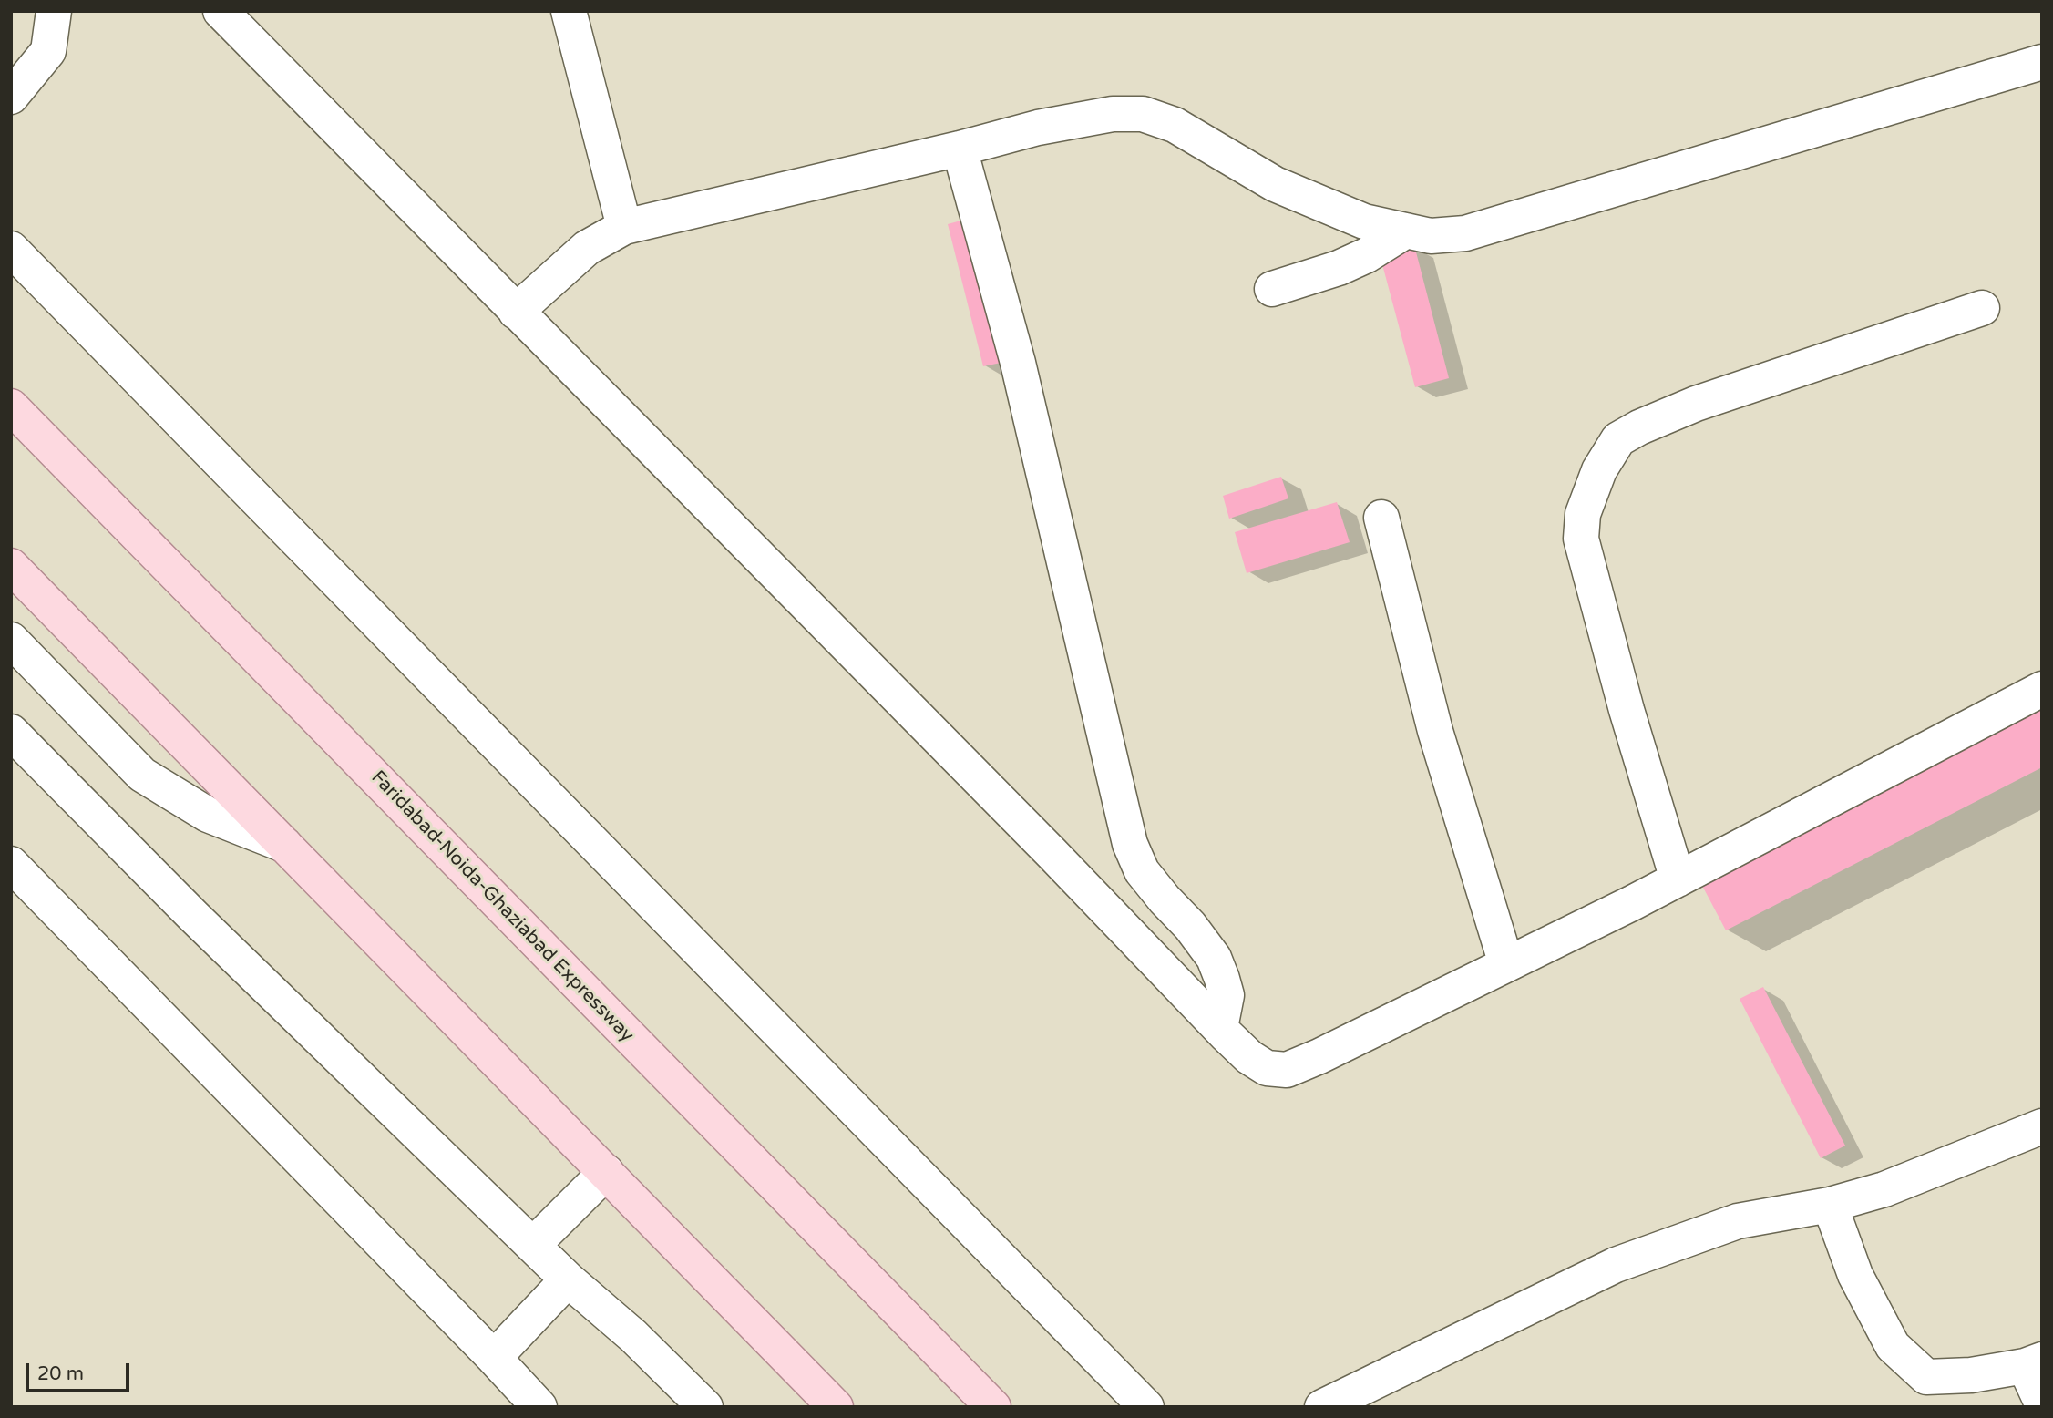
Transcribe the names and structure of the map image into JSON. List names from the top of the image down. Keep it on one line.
{"streets":{"main road":["Faridabad-Noida-Ghaziabad Expressway"]},"scale_bar":"20 m"}
